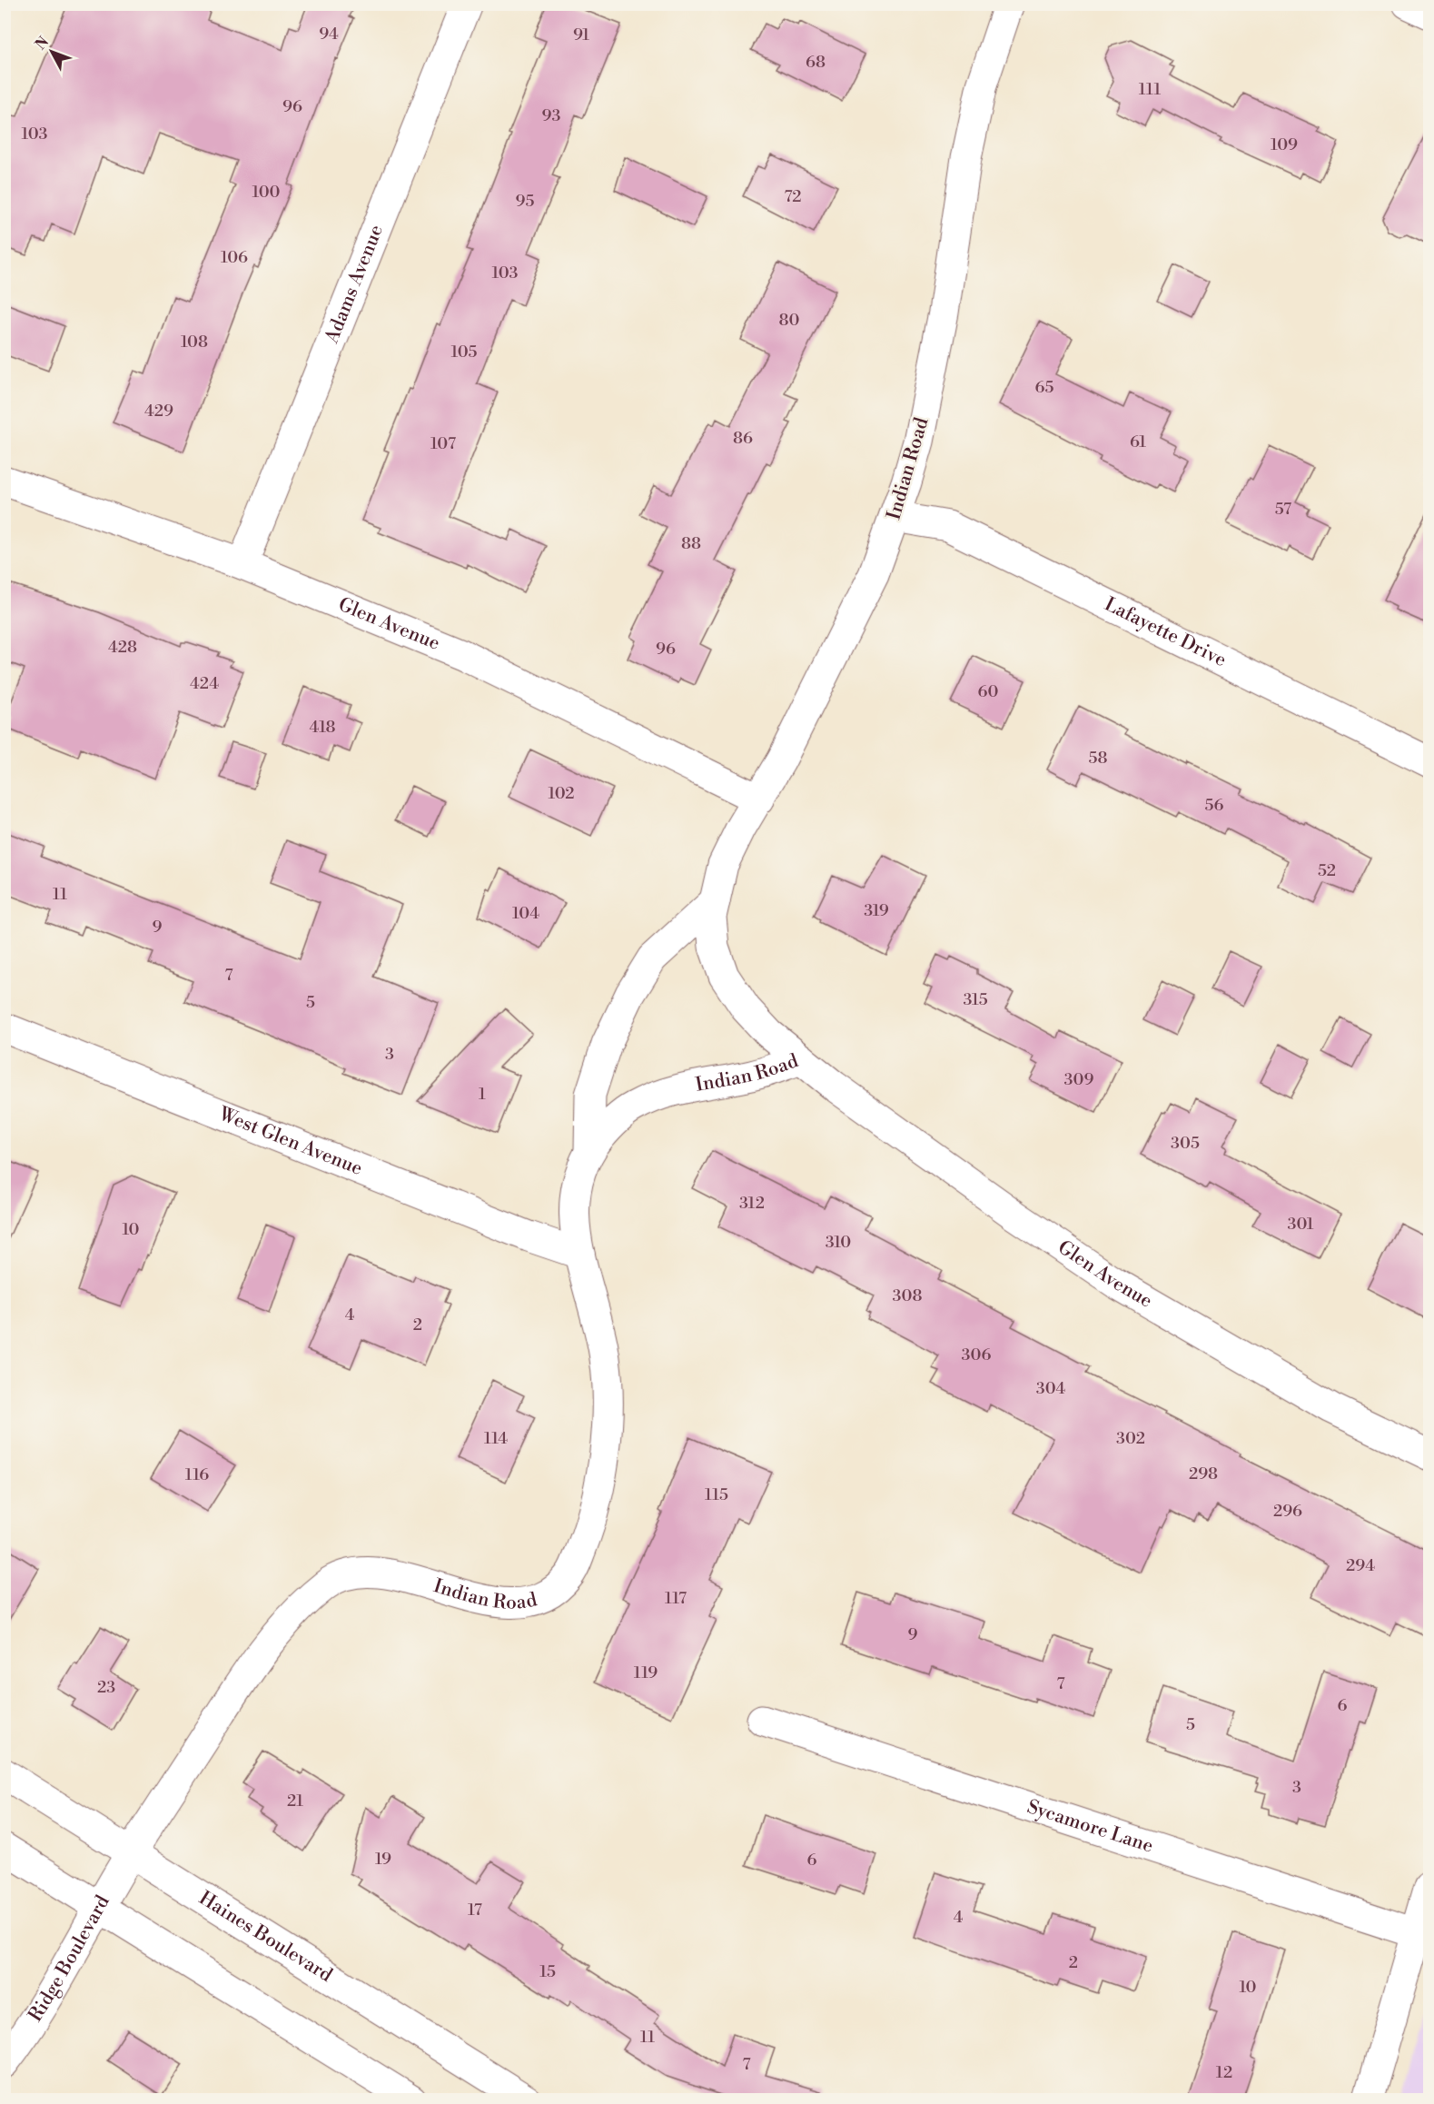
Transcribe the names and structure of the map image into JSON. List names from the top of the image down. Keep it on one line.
{"streets":{"street":["Adams Avenue","Indian Road","Glen Avenue","Lafayette Drive","West Glen Avenue","Sycamore Lane","Haines Boulevard","Ridge Boulevard"]},"crossings":[["Adams Avenue","Glen Avenue"],["Indian Road","Glen Avenue"],["Indian Road","Lafayette Drive"],["Indian Road","West Glen Avenue"],["Indian Road","Haines Boulevard"],["Indian Road","Ridge Boulevard"],["Haines Boulevard","Ridge Boulevard"]],"house_numbers":["94","91","68","111","96","93","103","109","100","72","95","106","103","80","108","105","65","429","86","61","107","57","88","428","96","424","60","418","58","102","56","52","11","319","104","9","7","315","5","3","309","1","305","312","301","10","310","308","4","2","306","304","114","302","298","116","115","296","294","117","9","119","7","23","6","5","3","21","19","6","17","4","2","15","10","11","7","12"],"north":"top left"}
